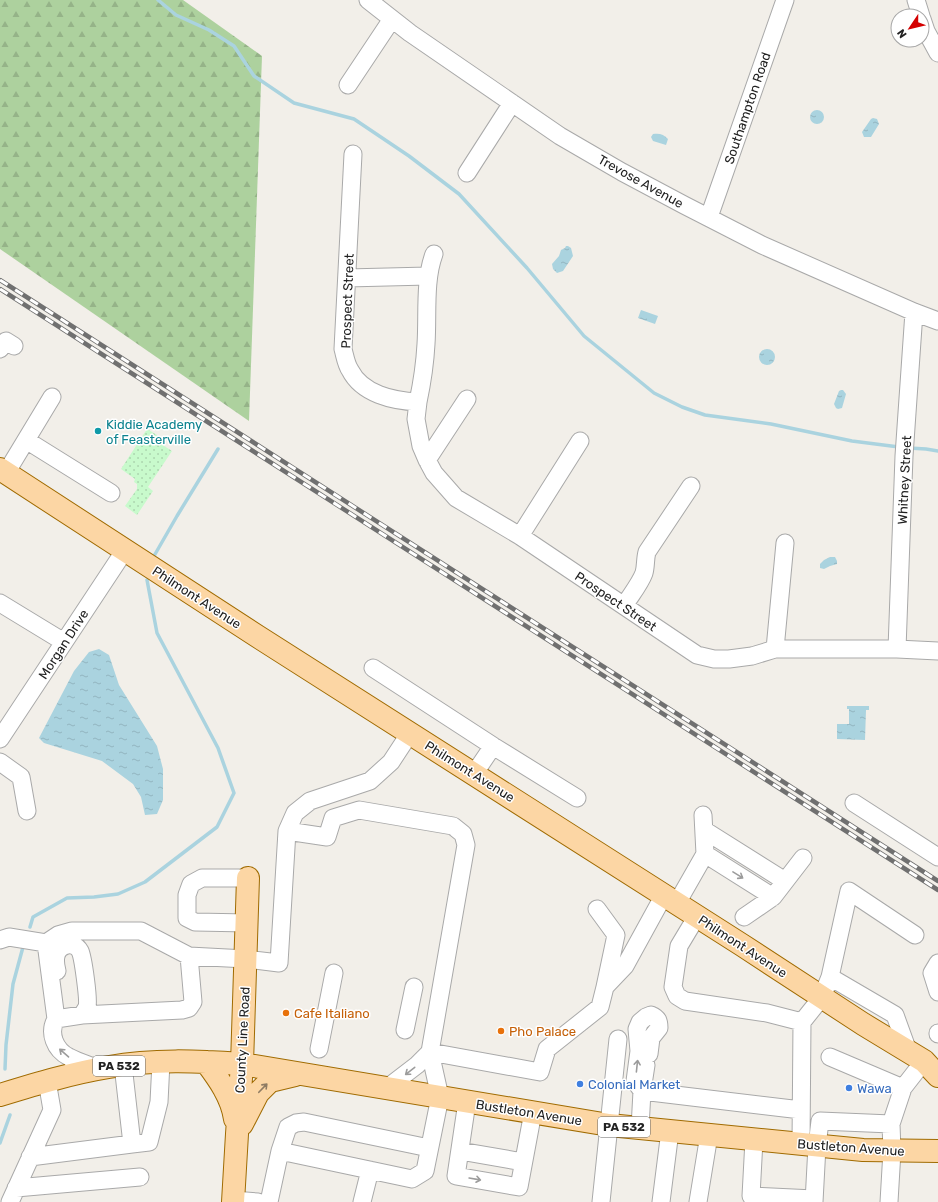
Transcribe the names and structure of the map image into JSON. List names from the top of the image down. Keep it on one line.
{"streets":{"main road":["Philmont Avenue","County Line Road","PA 532","Bustleton Avenue"],"street":["Southampton Road","Trevose Avenue","Prospect Street","Whitney Street","Morgan Drive"]},"crossings":[["Southampton Road","Trevose Avenue"],["Trevose Avenue","Whitney Street"],["Prospect Street","Whitney Street"],["Philmont Avenue","Morgan Drive"],["County Line Road","PA 532"],["County Line Road","Bustleton Avenue"],["PA 532","Bustleton Avenue"]],"places":["Kiddie Academy of Feasterville","Cafe Italiano","Pho Palace","Colonial Market","Wawa"],"north":"bottom left"}
